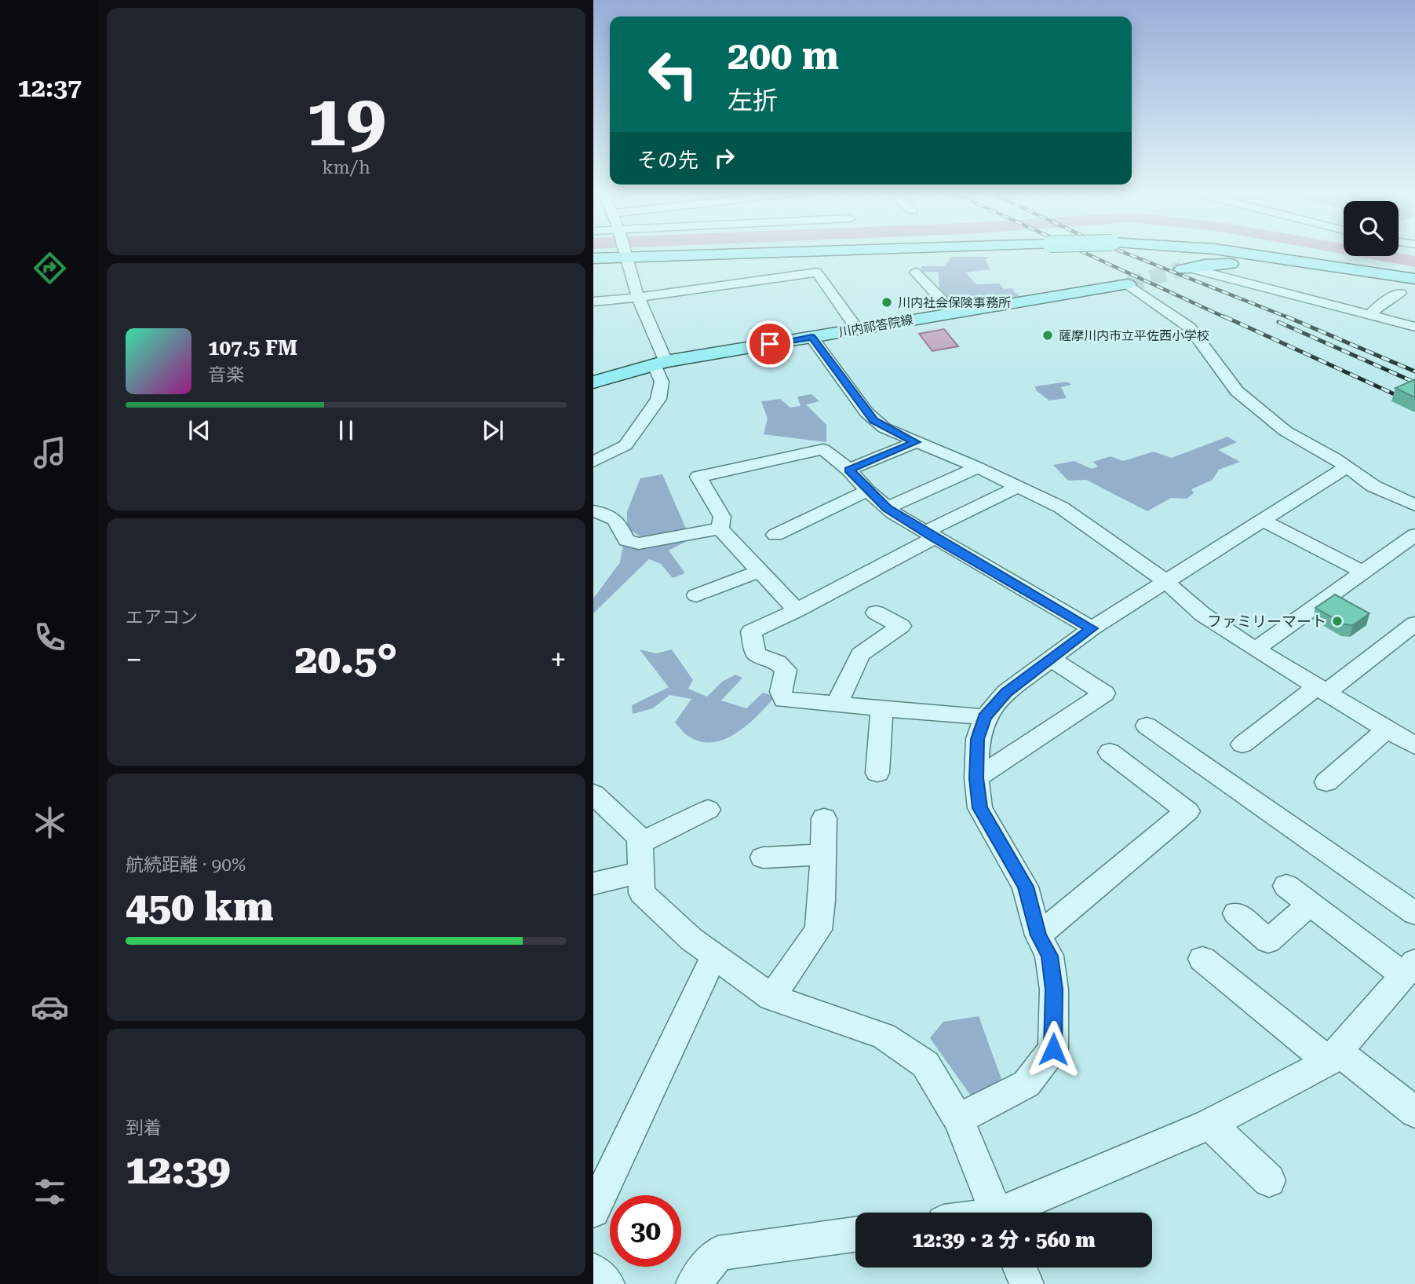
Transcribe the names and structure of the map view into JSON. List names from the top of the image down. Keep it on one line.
{"streets":{"main road":["川内祁答院線"]},"places":["川内社会保険事務所","薩摩川内市立平佐西小学校","ファミリーマート"],"page":{"tabs":"12:37","tile":[["19","km/h"],"エアコン",["航続距離 · 90%","450 km"],["到着","12:39"]],"turn":["200 m","左折"],"then":"その先","song":["107.5 FM","音楽"],"heat":["−","20.5°","+"],"limit":"30","trip":"12:39 · 2 分 · 560 m"}}
